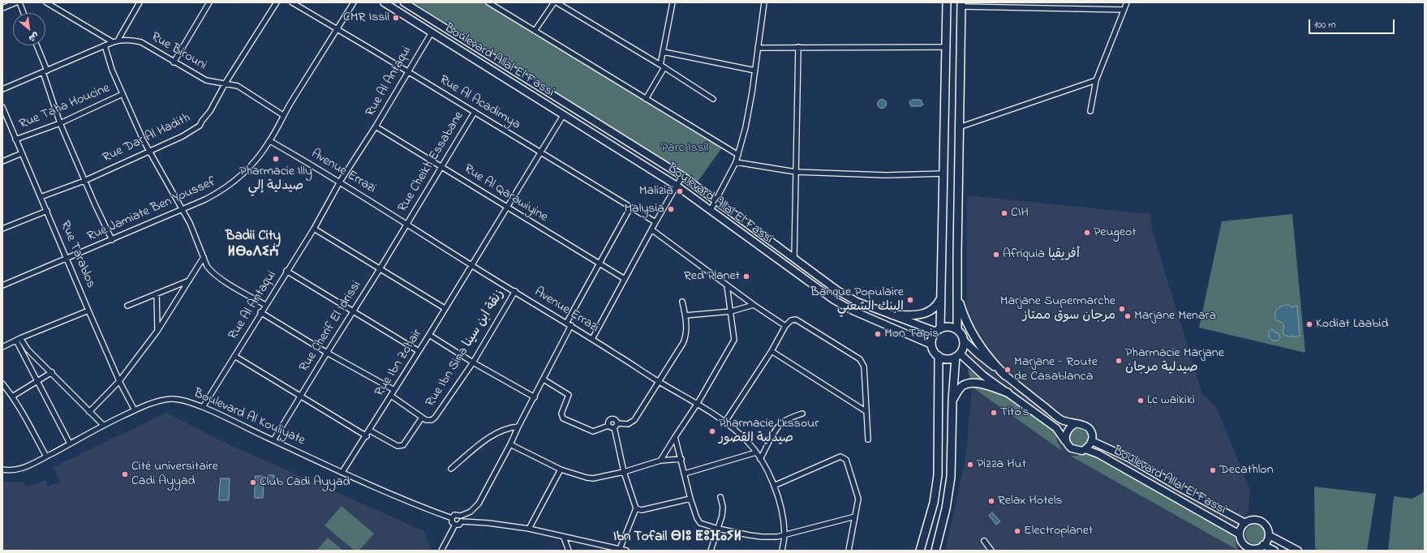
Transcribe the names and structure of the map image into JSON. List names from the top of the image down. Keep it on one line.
{"streets":{"main road":["Boulevard Allal El Fassi"],"street":["Rue Birouni","Rue Al Antaqui","Rue Al Acadimya","Rue Taha Houcine","Rue Dar Al Hadith","Rue Cheikh Essabane","Avenue Errazi","Rue Al Qarawiyine","Rue Jamiate Ben Youssef","Rue Tarablos","Rue Cherif El Idrissi","Rue Ibn Sina زنقة ابن سينا","Rue Ibn Zohair","Boulevard Al Kouliyate"]},"crossings":[["Rue Birouni","Rue Dar Al Hadith"],["Rue Birouni","Rue Jamiate Ben Youssef"],["Boulevard Allal El Fassi","Rue Al Antaqui"],["Boulevard Allal El Fassi","Rue Ibn Zohair"],["Rue Al Antaqui","Rue Al Acadimya"],["Rue Al Antaqui","Avenue Errazi"],["Rue Al Antaqui","Rue Al Qarawiyine"],["Rue Al Antaqui","Boulevard Al Kouliyate"],["Rue Al Acadimya","Rue Cheikh Essabane"],["Rue Al Acadimya","Rue Jamiate Ben Youssef"],["Rue Al Acadimya","Rue Ibn Zohair"],["Rue Taha Houcine","Rue Tarablos"],["Rue Dar Al Hadith","Rue Tarablos"],["Rue Cheikh Essabane","Avenue Errazi"],["Rue Cheikh Essabane","Rue Al Qarawiyine"],["Rue Cheikh Essabane","Rue Cherif El Idrissi"],["Avenue Errazi","Rue Jamiate Ben Youssef"],["Avenue Errazi","Rue Cherif El Idrissi"],["Avenue Errazi","Rue Ibn Sina زنقة ابن سينا"],["Avenue Errazi","Rue Ibn Zohair"],["Rue Al Qarawiyine","Rue Ibn Zohair"],["Rue Jamiate Ben Youssef","Rue Tarablos"],["Rue Tarablos","Boulevard Al Kouliyate"],["Rue Cherif El Idrissi","Boulevard Al Kouliyate"],["Rue Ibn Zohair","Boulevard Al Kouliyate"]],"districts":["Badii City ⵍⴱⴰⴷⵉⵄ","Ibn Tofail ⴱⵏⵓ ⵟⵓⴼⴰⵢⵍ"],"parks":["Parc Issil"],"places":["CMR Issil","Pharmacie Illy صيدلية إلي","Malizia","Malysia","CIH","Peugeot","Afriquia أفريقيا","Red Planet","Banque Populaire البنك الشعبي","Marjane Supermarche مرجان سوق ممتاز","Marjane Menara","Kodiat Laabid","Mon Tapis","Pharmacie Marjane صيدلية مرجان","Marjane - Route de Casablanca","Lc waikiki","Tito's","Pharmacie Lkssour صيدلية القصور","Pizza Hut","Decathlon","Cité universitaire Cadi Ayyad","Club Cadi Ayyad","Relax Hotels","Electroplanet"],"scale_bar":"100 m","north":"bottom right"}
